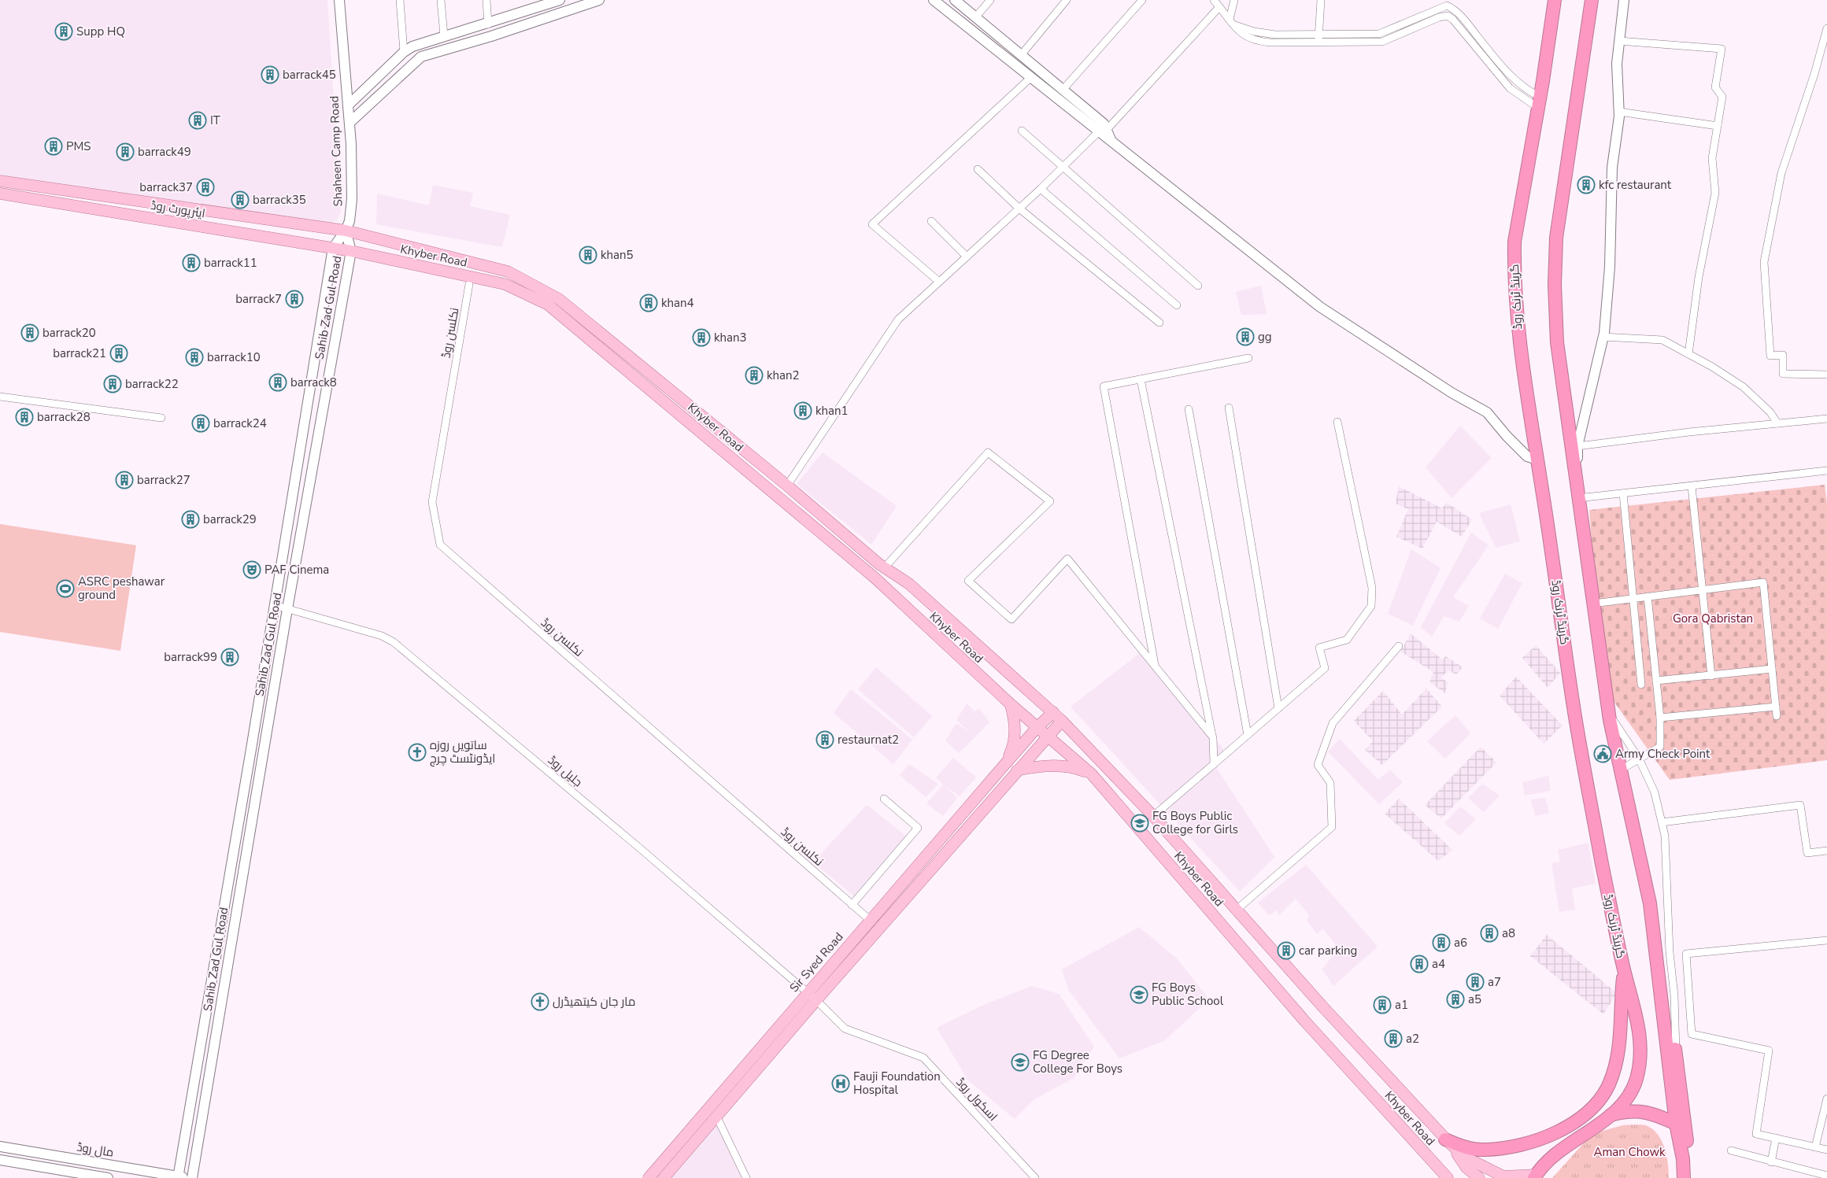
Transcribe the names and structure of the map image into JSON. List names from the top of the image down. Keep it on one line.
{"streets":{"highway":["گرینڈ ٹرنک روڈ"],"main road":["ایئرپورٹ روڈ","Khyber Road","Sir Syed Road"],"street":["Shaheen Camp Road","Sahib Zad Gul Road","نکلسن روڈ","جلیل روڈ","اسکول روڈ","مال روڈ"]},"crossings":[["Shaheen Camp Road","Khyber Road"],["Shaheen Camp Road","Sahib Zad Gul Road"],["ایئرپورٹ روڈ","Khyber Road"],["ایئرپورٹ روڈ","Sahib Zad Gul Road"],["Khyber Road","Sahib Zad Gul Road"],["Sahib Zad Gul Road","جلیل روڈ"],["Sahib Zad Gul Road","مال روڈ"],["نکلسن روڈ","Sir Syed Road"],["جلیل روڈ","Sir Syed Road"],["جلیل روڈ","اسکول روڈ"]],"parks":["Gora Qabristan","Aman Chowk"],"places":{"building":["Supp HQ","barrack45","IT","PMS","barrack49","kfc restaurant","barrack37","barrack35","khan5","barrack11","barrack7","khan4","barrack20","gg","khan3","barrack21","barrack10","khan2","barrack8","barrack22","khan1","barrack28","barrack24","barrack27","barrack29","barrack99","restaurnat2","a8","a6","car parking","a4","a7","a5","a1","a2"],"theatre":["PAF Cinema"],"sports":["ASRC peshawar ground"],"church":["ساتویں روزہ ایڈونٹسٹ چرچ","مار جان کیتھیڈرل"],"public building":["Army Check Point"],"school or university":["FG Boys Public College for Girls","FG Boys Public School","FG Degree College For Boys"],"hospital":["Fauji Foundation Hospital"]}}
